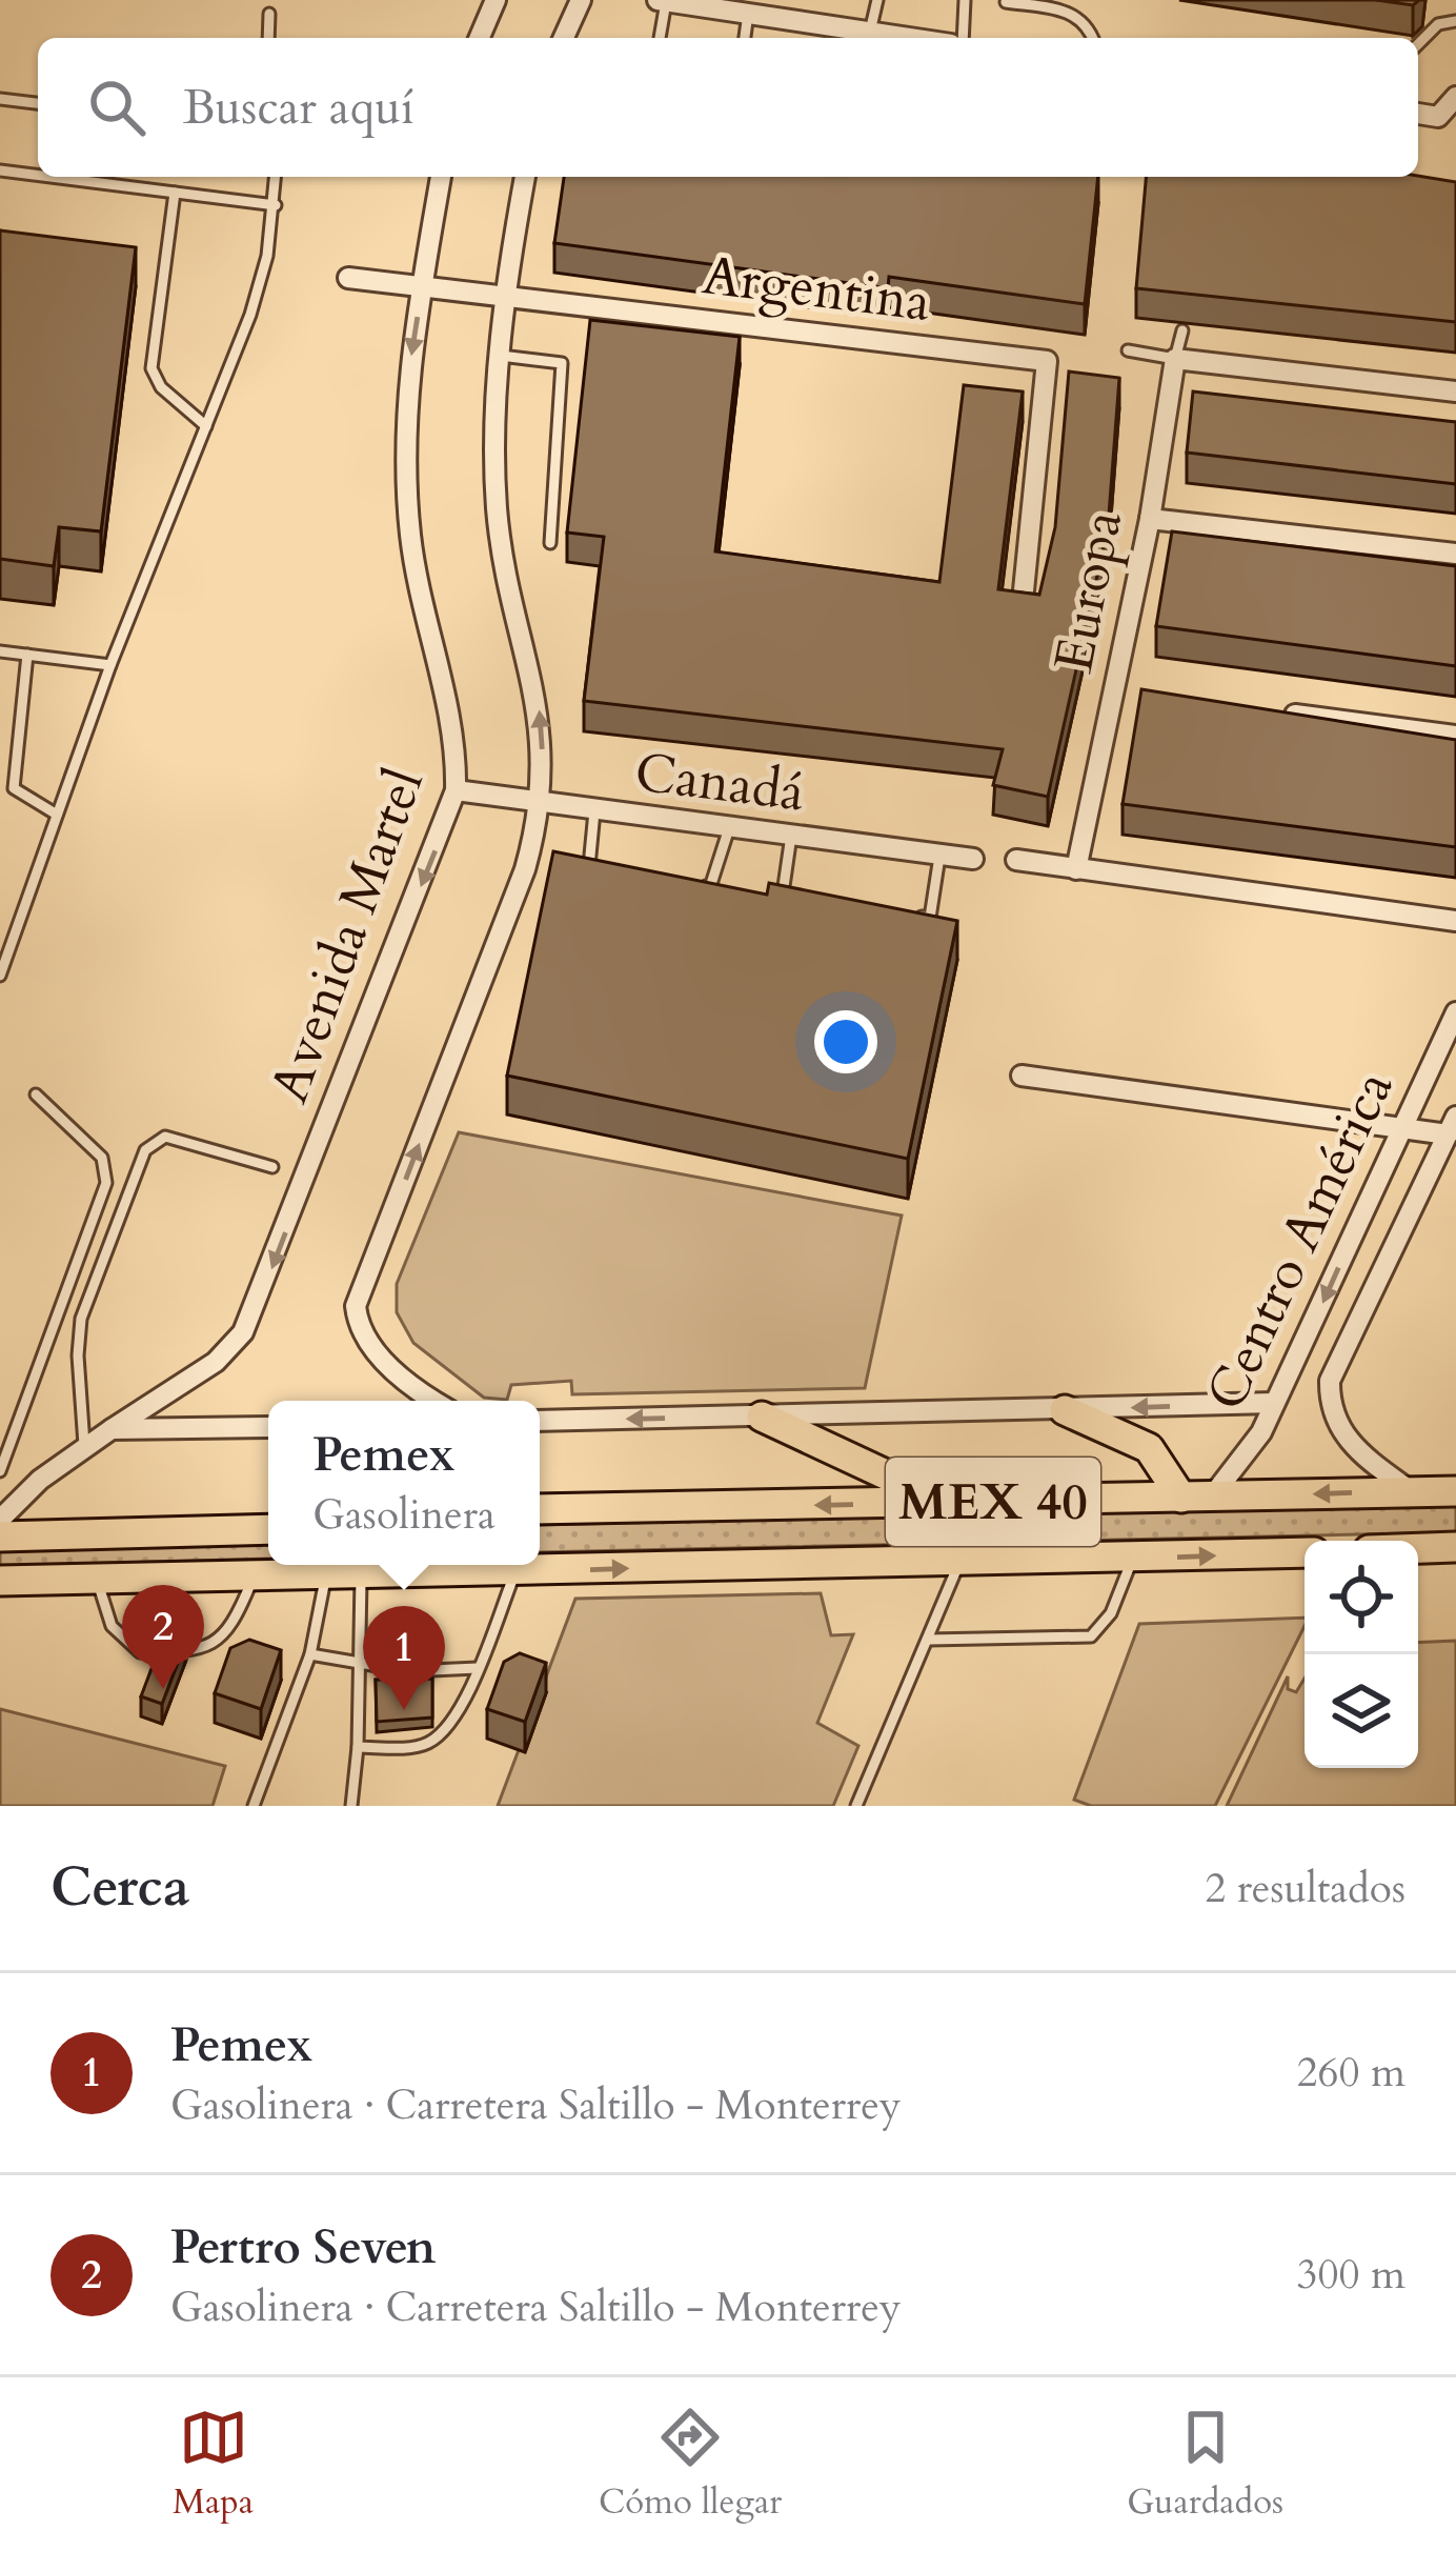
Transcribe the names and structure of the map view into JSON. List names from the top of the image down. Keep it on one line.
{"streets":{"main road":["MEX 40"],"street":["Argentina","Europa","Canadá","Avenida Martel","Centro América"]},"crossings":[["Argentina","Avenida Martel"],["Canadá","Avenida Martel"],["Centro América","MEX 40"]],"page":{"search":"Buscar aquí","popup":["Pemex","Gasolinera"],"pins":["2","1"],"heading":["Cerca","2 resultados"],"list":[{"mark":"1","name":"Pemex","note":"Gasolinera · Carretera Saltillo - Monterrey","value":"260 m"},{"mark":"2","name":"Pertro Seven","note":"Gasolinera · Carretera Saltillo - Monterrey","value":"300 m"}],"nav":["Mapa","Cómo llegar","Guardados"]}}
